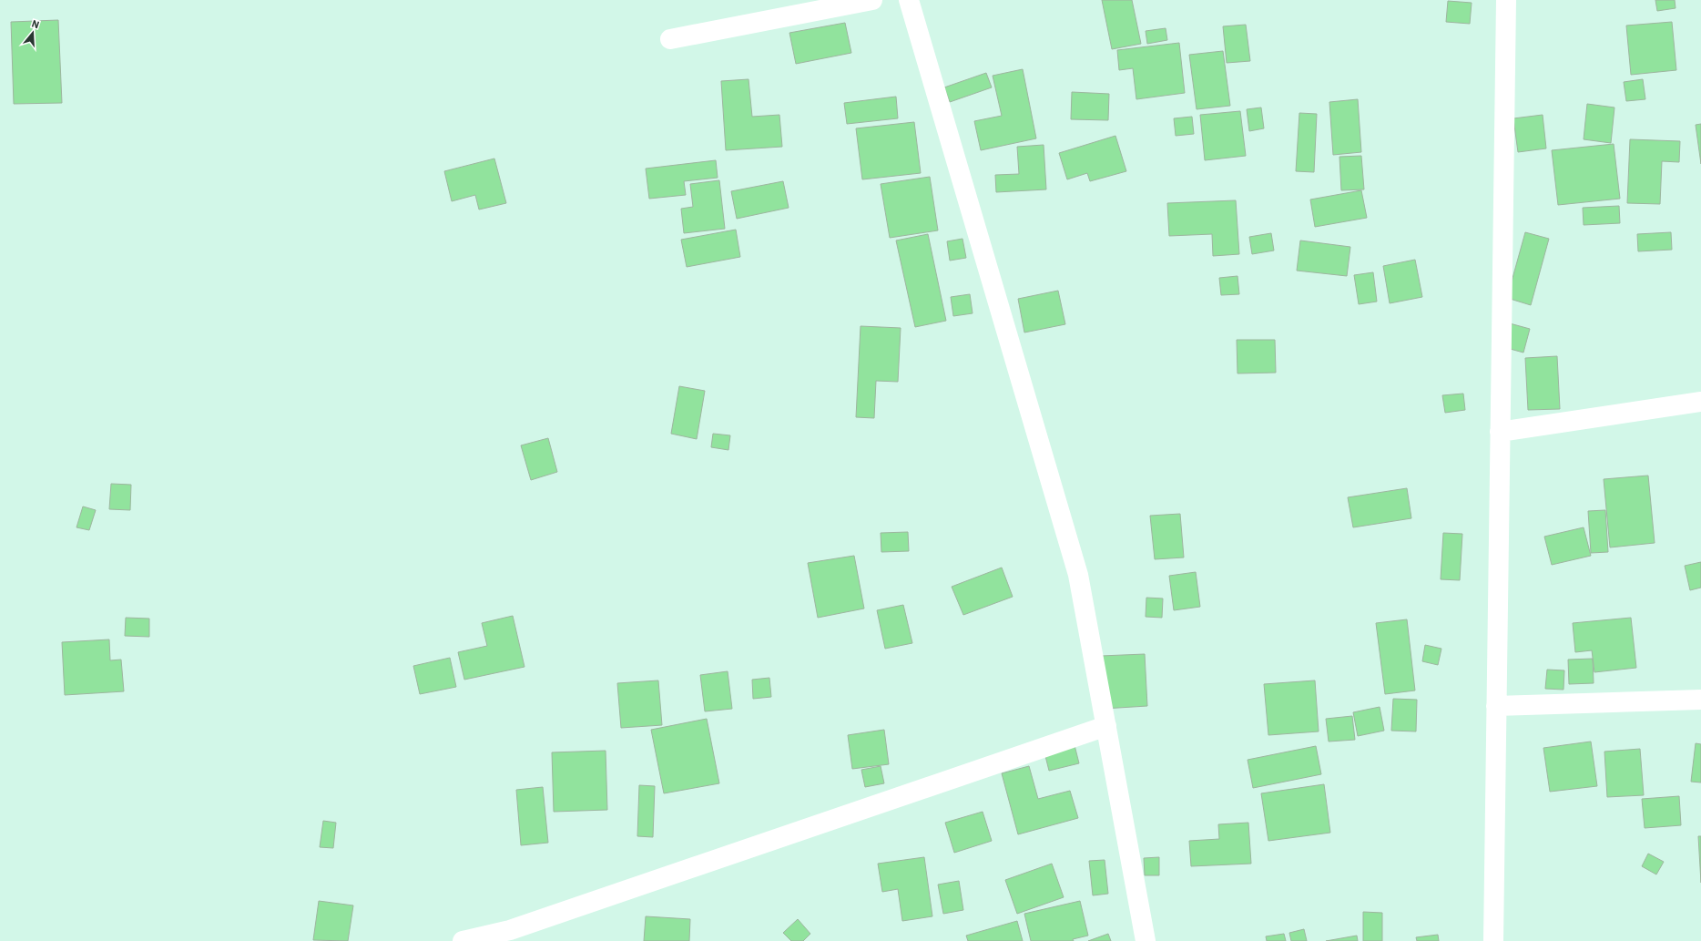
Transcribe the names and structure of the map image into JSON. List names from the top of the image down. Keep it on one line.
{"north":"top"}
